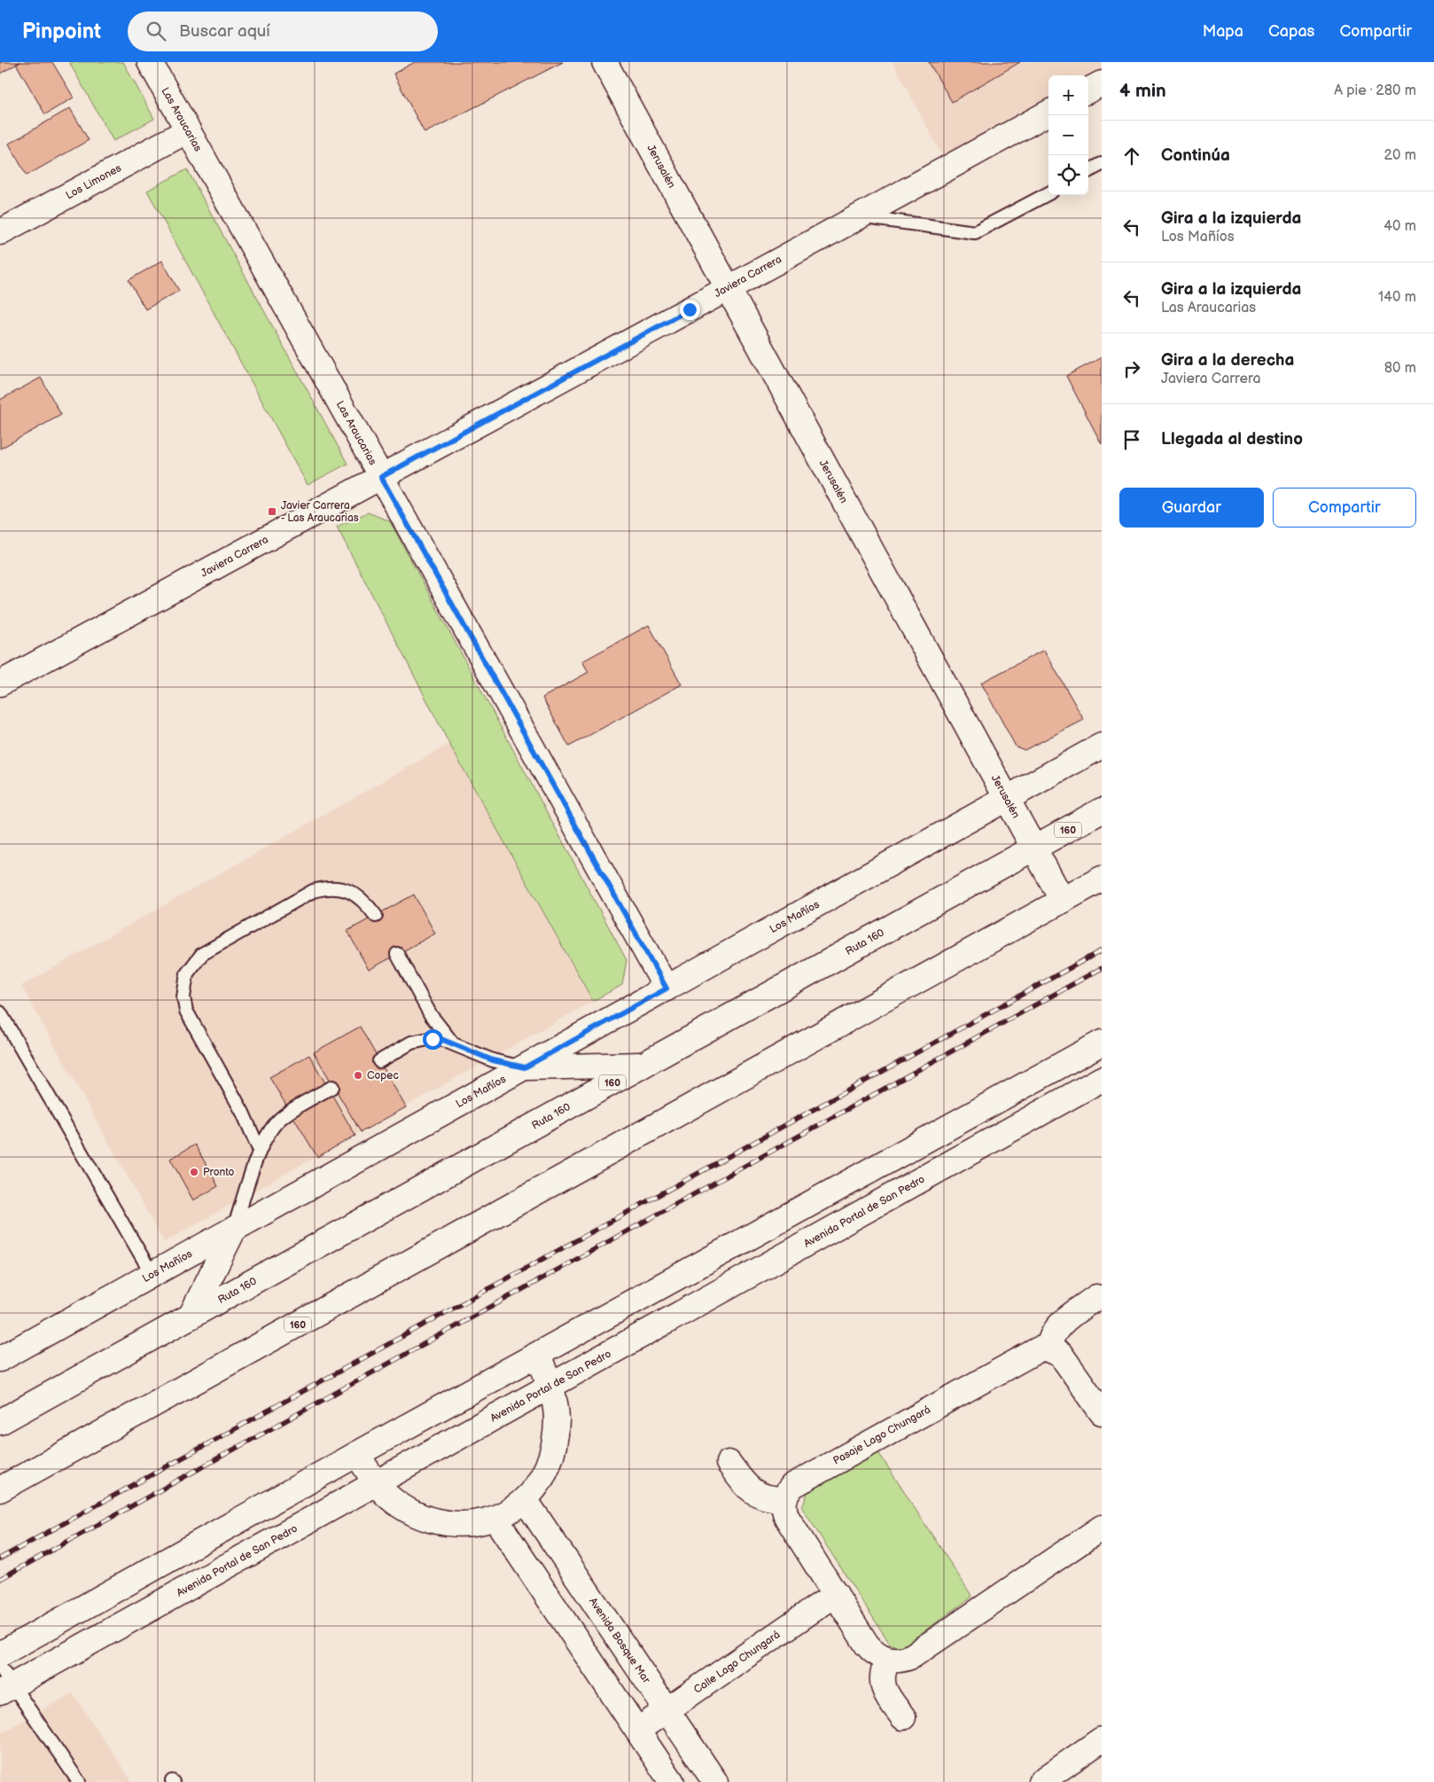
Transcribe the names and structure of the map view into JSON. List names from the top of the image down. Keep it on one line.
{"streets":{"main road":["Las Araucarias","Jerusalén","Los Limones","Javiera Carrera","160","Los Mañíos","Ruta 160","Avenida Portal de San Pedro","Pasaje Lago Chungará","Avenida Bosque Mar","Calle Lago Chungará"]},"crossings":[["Las Araucarias","Los Limones"],["Las Araucarias","Javiera Carrera"],["Las Araucarias","Los Mañíos"],["Jerusalén","Javiera Carrera"],["Jerusalén","160"],["Jerusalén","Los Mañíos"],["Jerusalén","Ruta 160"],["Avenida Bosque Mar","Calle Lago Chungará"]],"places":{"transit":["Javier Carrera - Las Araucarias"],"other":["Copec","Pronto"]},"page":{"header":"Pinpoint","search":"Buscar aquí","nav":["Mapa","Capas","Compartir"],"heading":["4 min","A pie · 280 m"],"map_buttons":["+","−"],"list":[["Continúa","20 m"],["Gira a la izquierda","Los Mañíos","40 m"],["Gira a la izquierda","Las Araucarias","140 m"],["Gira a la derecha","Javiera Carrera","80 m"],"Llegada al destino"],"buttons":["Guardar","Compartir"]}}
